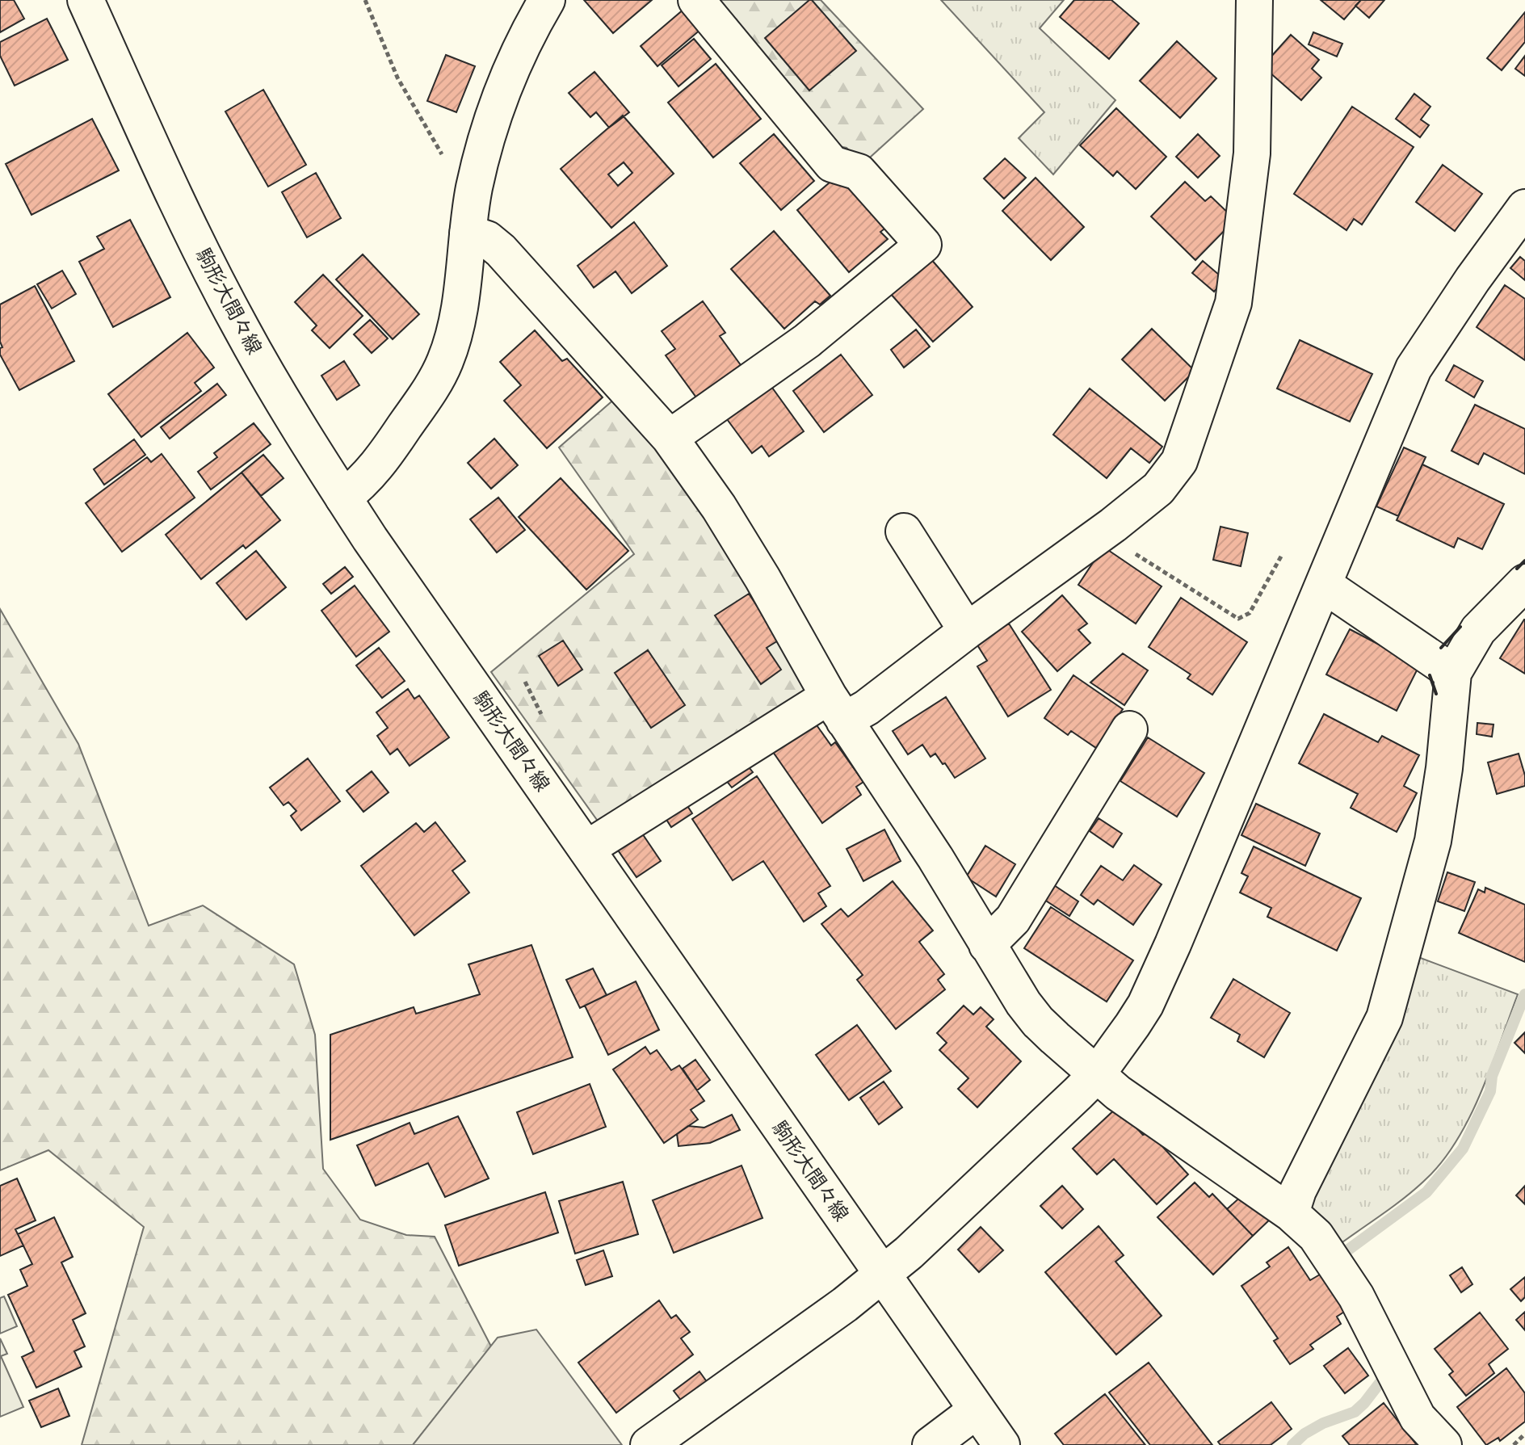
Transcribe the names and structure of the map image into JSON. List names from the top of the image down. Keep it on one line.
{"streets":{"street":["駒形大間々線"]}}
